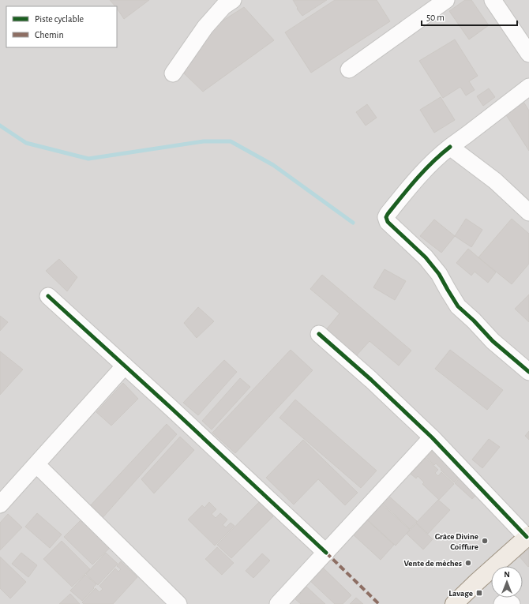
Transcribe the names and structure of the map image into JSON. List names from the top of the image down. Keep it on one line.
{"places":{"other":["Grâce Divine Coiffure","Vente de mèches"],"transit":["Lavage"]},"legend":["Piste cyclable","Chemin"],"scale_bar":"50 m","north":"top"}
